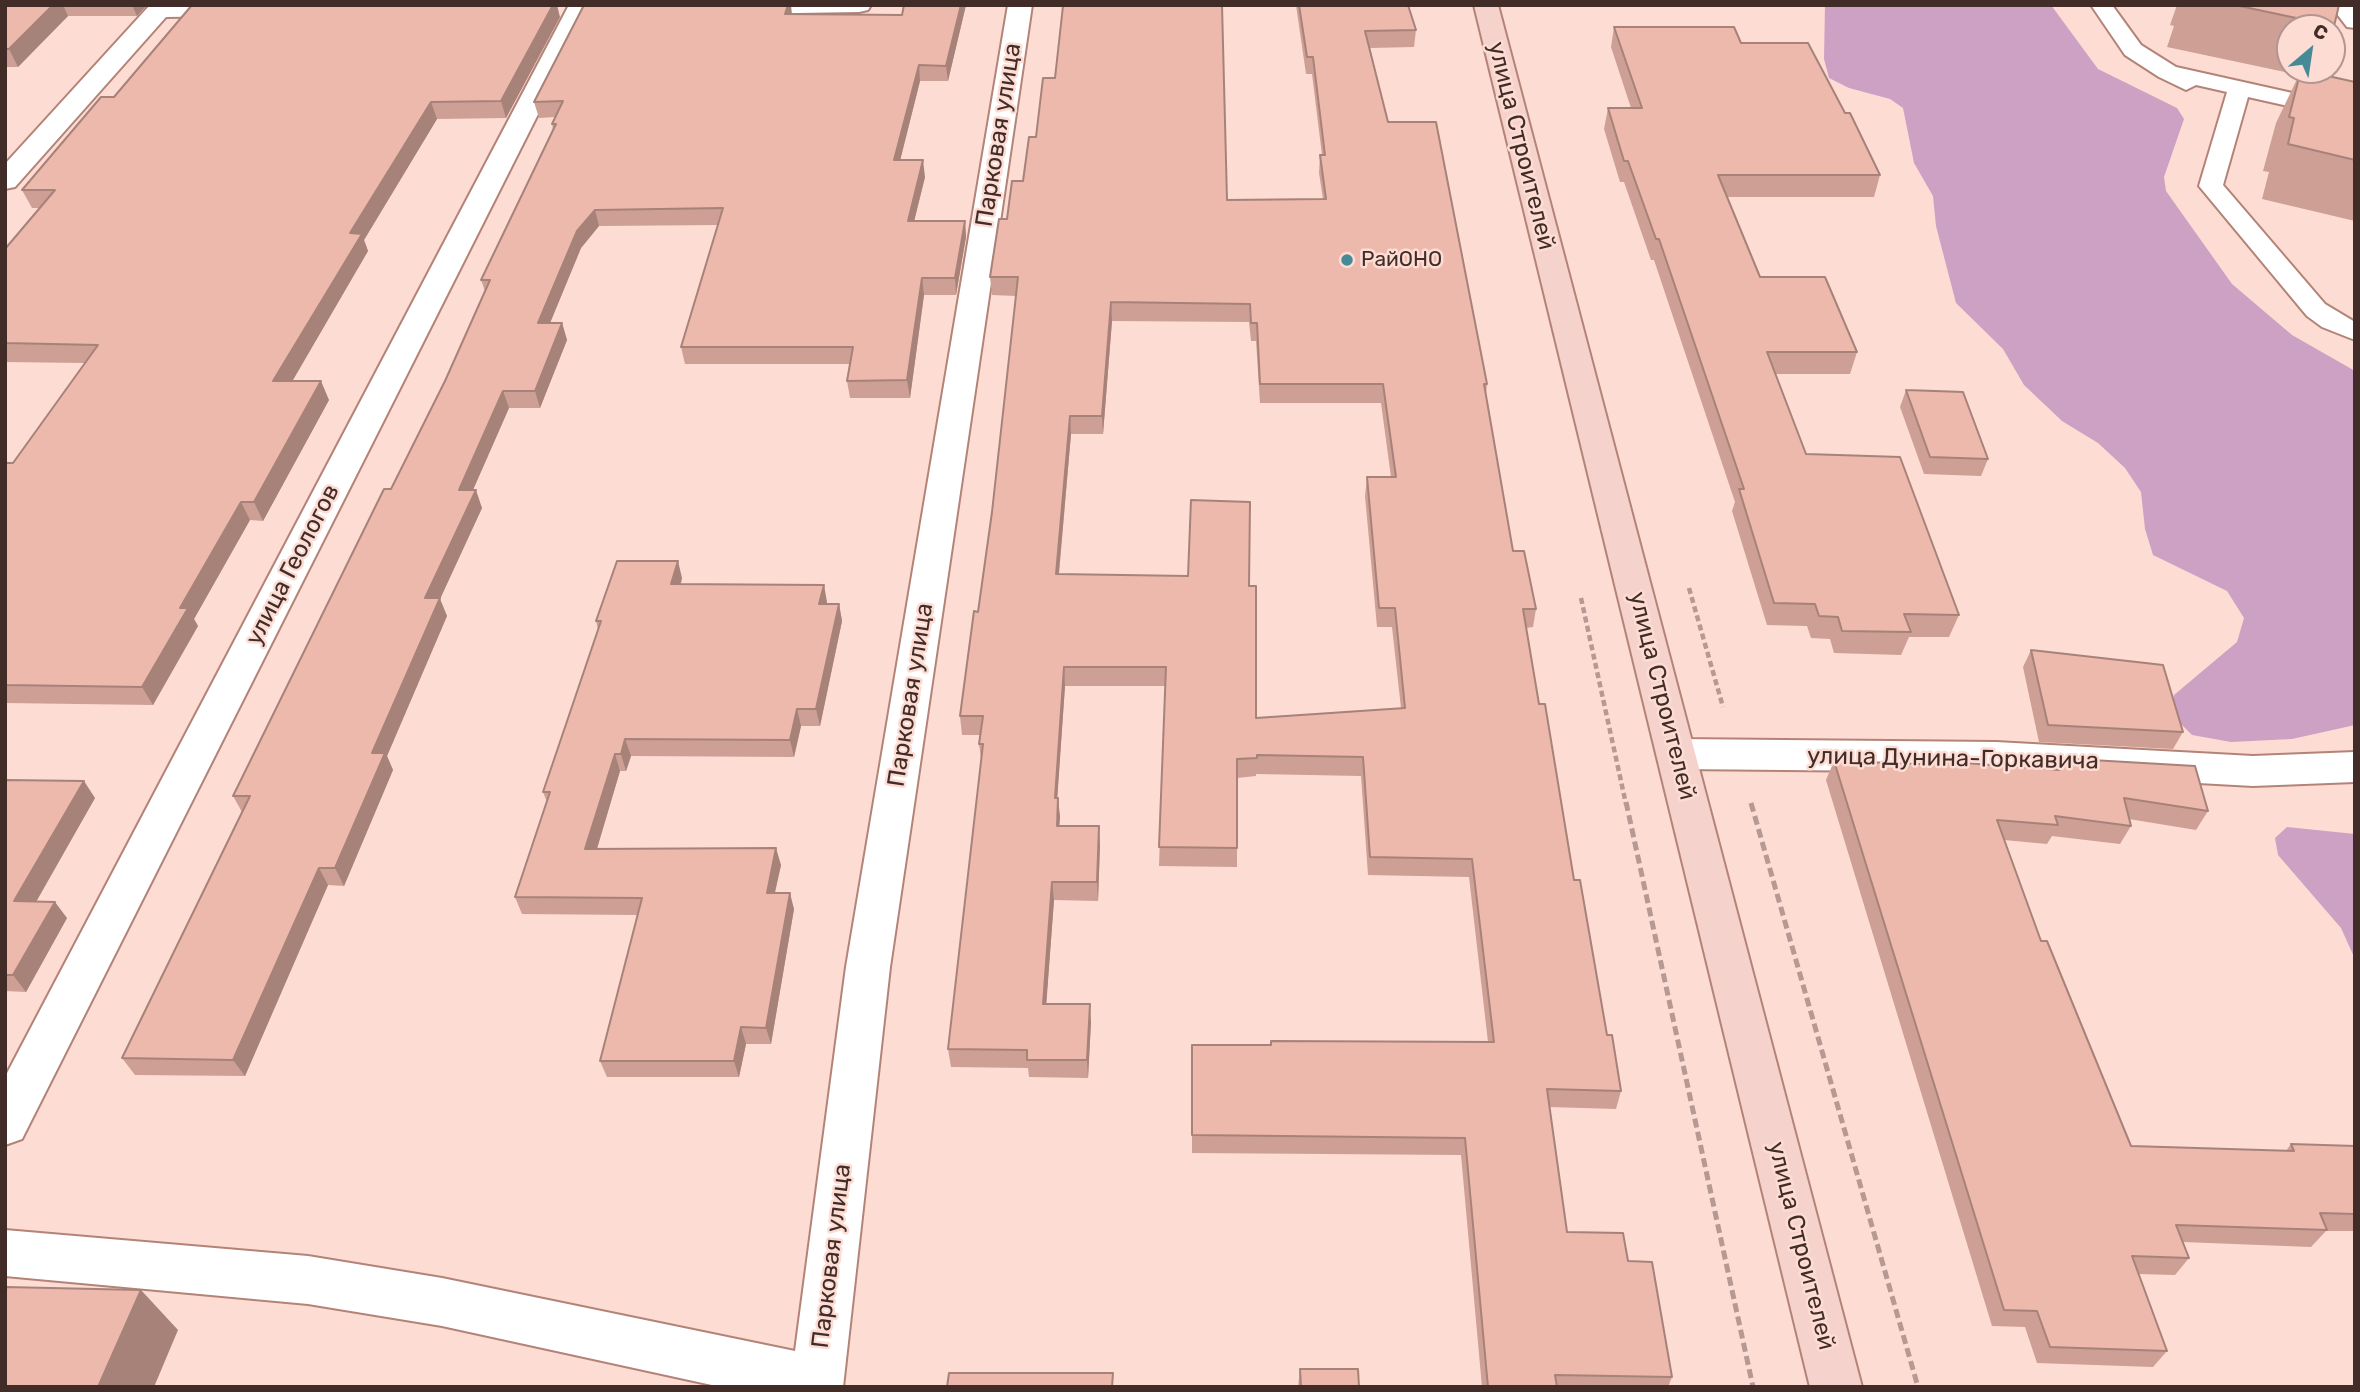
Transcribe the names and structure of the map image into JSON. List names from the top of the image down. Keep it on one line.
{"streets":{"main road":["улица Строителей"],"street":["Парковая улица","улица Геологов","улица Дунина-Горкавича"]},"crossings":[["улица Строителей","улица Дунина-Горкавича"]],"places":["РайОНО"],"north":"top right"}
